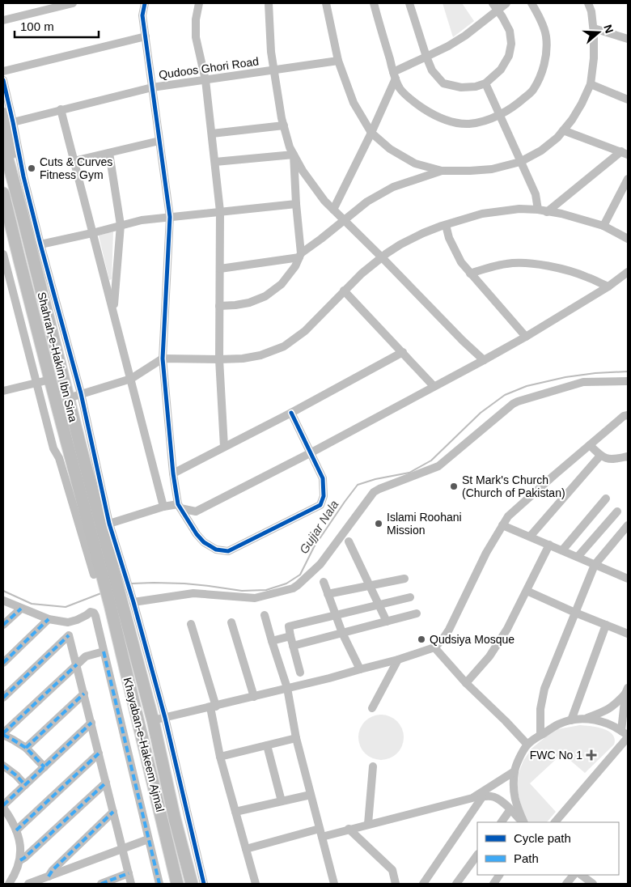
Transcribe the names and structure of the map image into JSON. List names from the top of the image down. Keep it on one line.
{"streets":{"highway":["Shahrah-e-Hakim Ibn Sina","Khayaban-e-Hakeem Ajmal"],"street":["Qudoos Ghori Road"]},"water":["Gujjar Nala"],"places":{"other":["Cuts & Curves Fitness Gym","St Mark's Church (Church of Pakistan)","Islami Roohani Mission","Qudsiya Mosque"],"health":["FWC No 1"]},"legend":["Cycle path","Path"],"scale_bar":"100 m","north":"right"}
